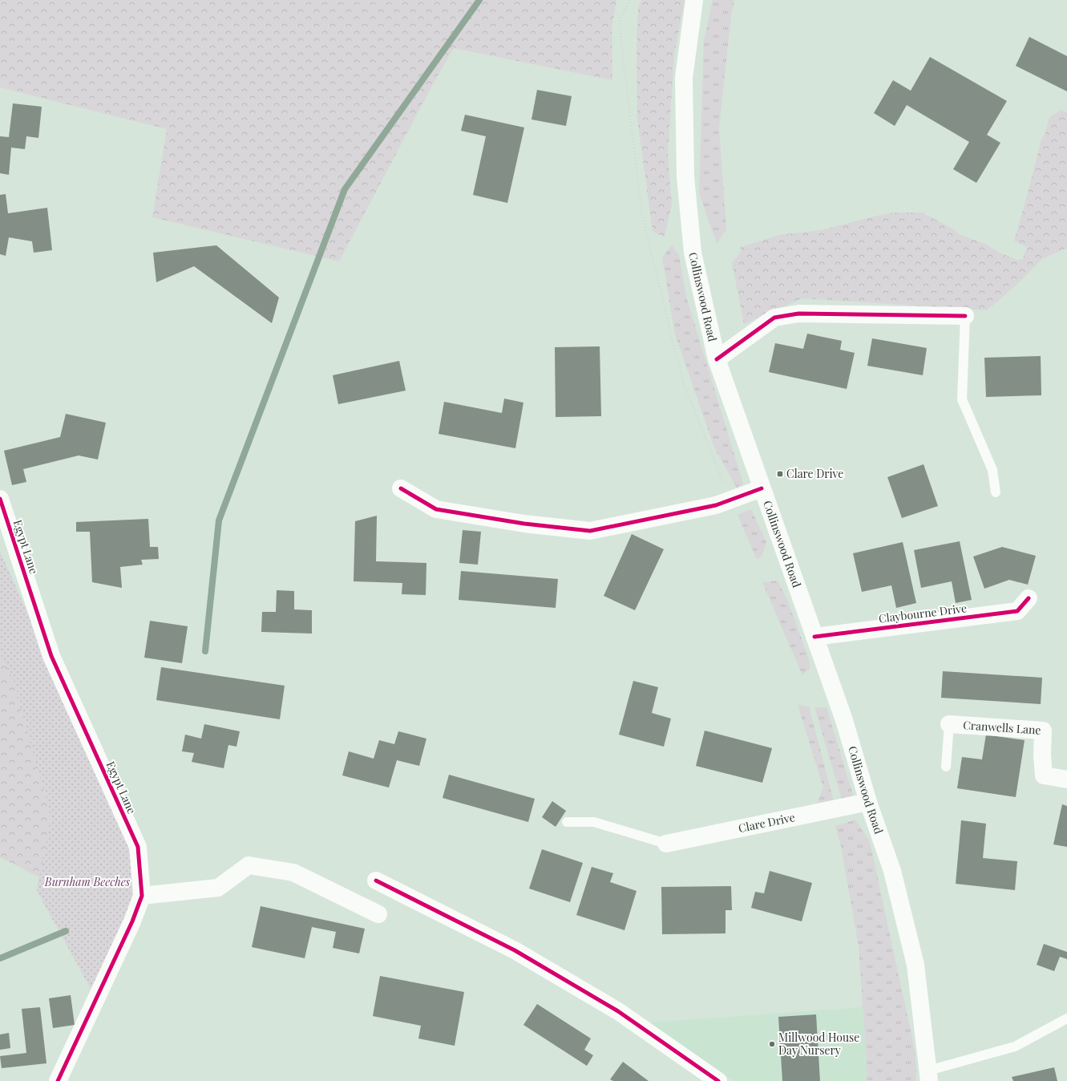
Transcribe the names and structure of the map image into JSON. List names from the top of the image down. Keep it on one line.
{"streets":{"street":["Collinswood Road","Egypt Lane","Claybourne Drive","Cranwells Lane","Clare Drive"]},"crossings":[["Collinswood Road","Claybourne Drive"],["Collinswood Road","Clare Drive"]],"parks":["Burnham Beeches"],"places":{"transit":["Clare Drive"],"other":["Millwood House Day Nursery"]}}
